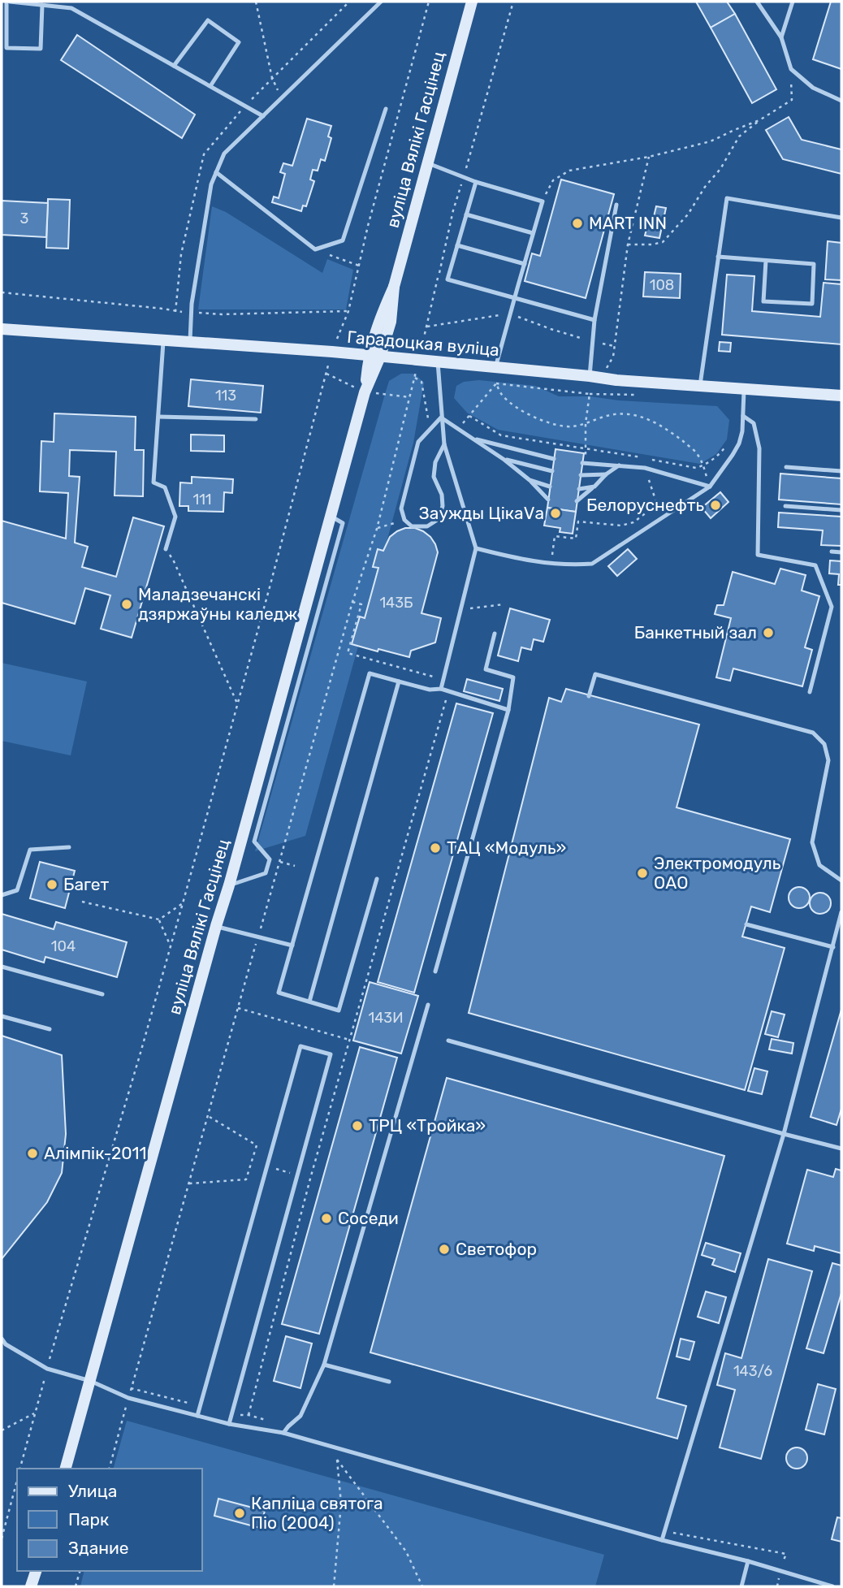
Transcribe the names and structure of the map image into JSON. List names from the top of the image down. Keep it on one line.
{"streets":{"main road":["вуліца Вялікі Гасцінец","Гарадоцкая вуліца"]},"crossings":[["вуліца Вялікі Гасцінец","Гарадоцкая вуліца"]],"places":["MART INN","Белоруснефть","Заужды ЦікаVа","Маладзечанскі дзяржаўны каледж","Банкетный зал","ТАЦ «Модуль»","Электромодуль ОАО","Багет","ТРЦ «Тройка»","Алімпік-2011","Соседи","Светофор","Капліца святога Піо (2004)"],"house_numbers":["3","108","113","111","143Б","104","143И","143/6"],"legend":["Улица","Парк","Здание"]}
